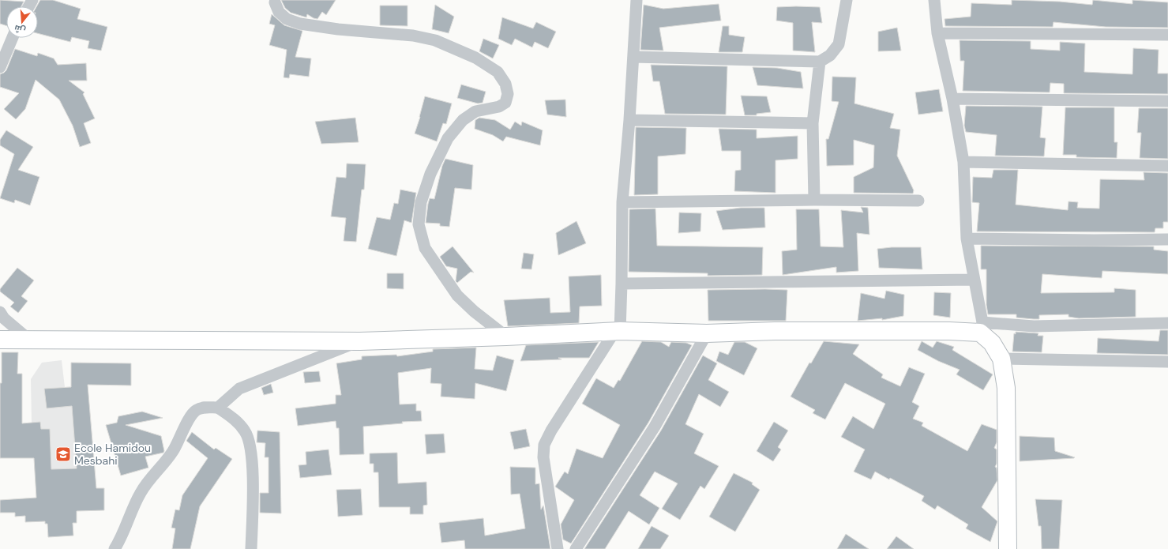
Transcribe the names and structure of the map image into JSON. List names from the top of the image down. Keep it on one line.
{"places":{"school or university":["Ecole Hamidou Mesbahi"]},"north":"bottom"}
